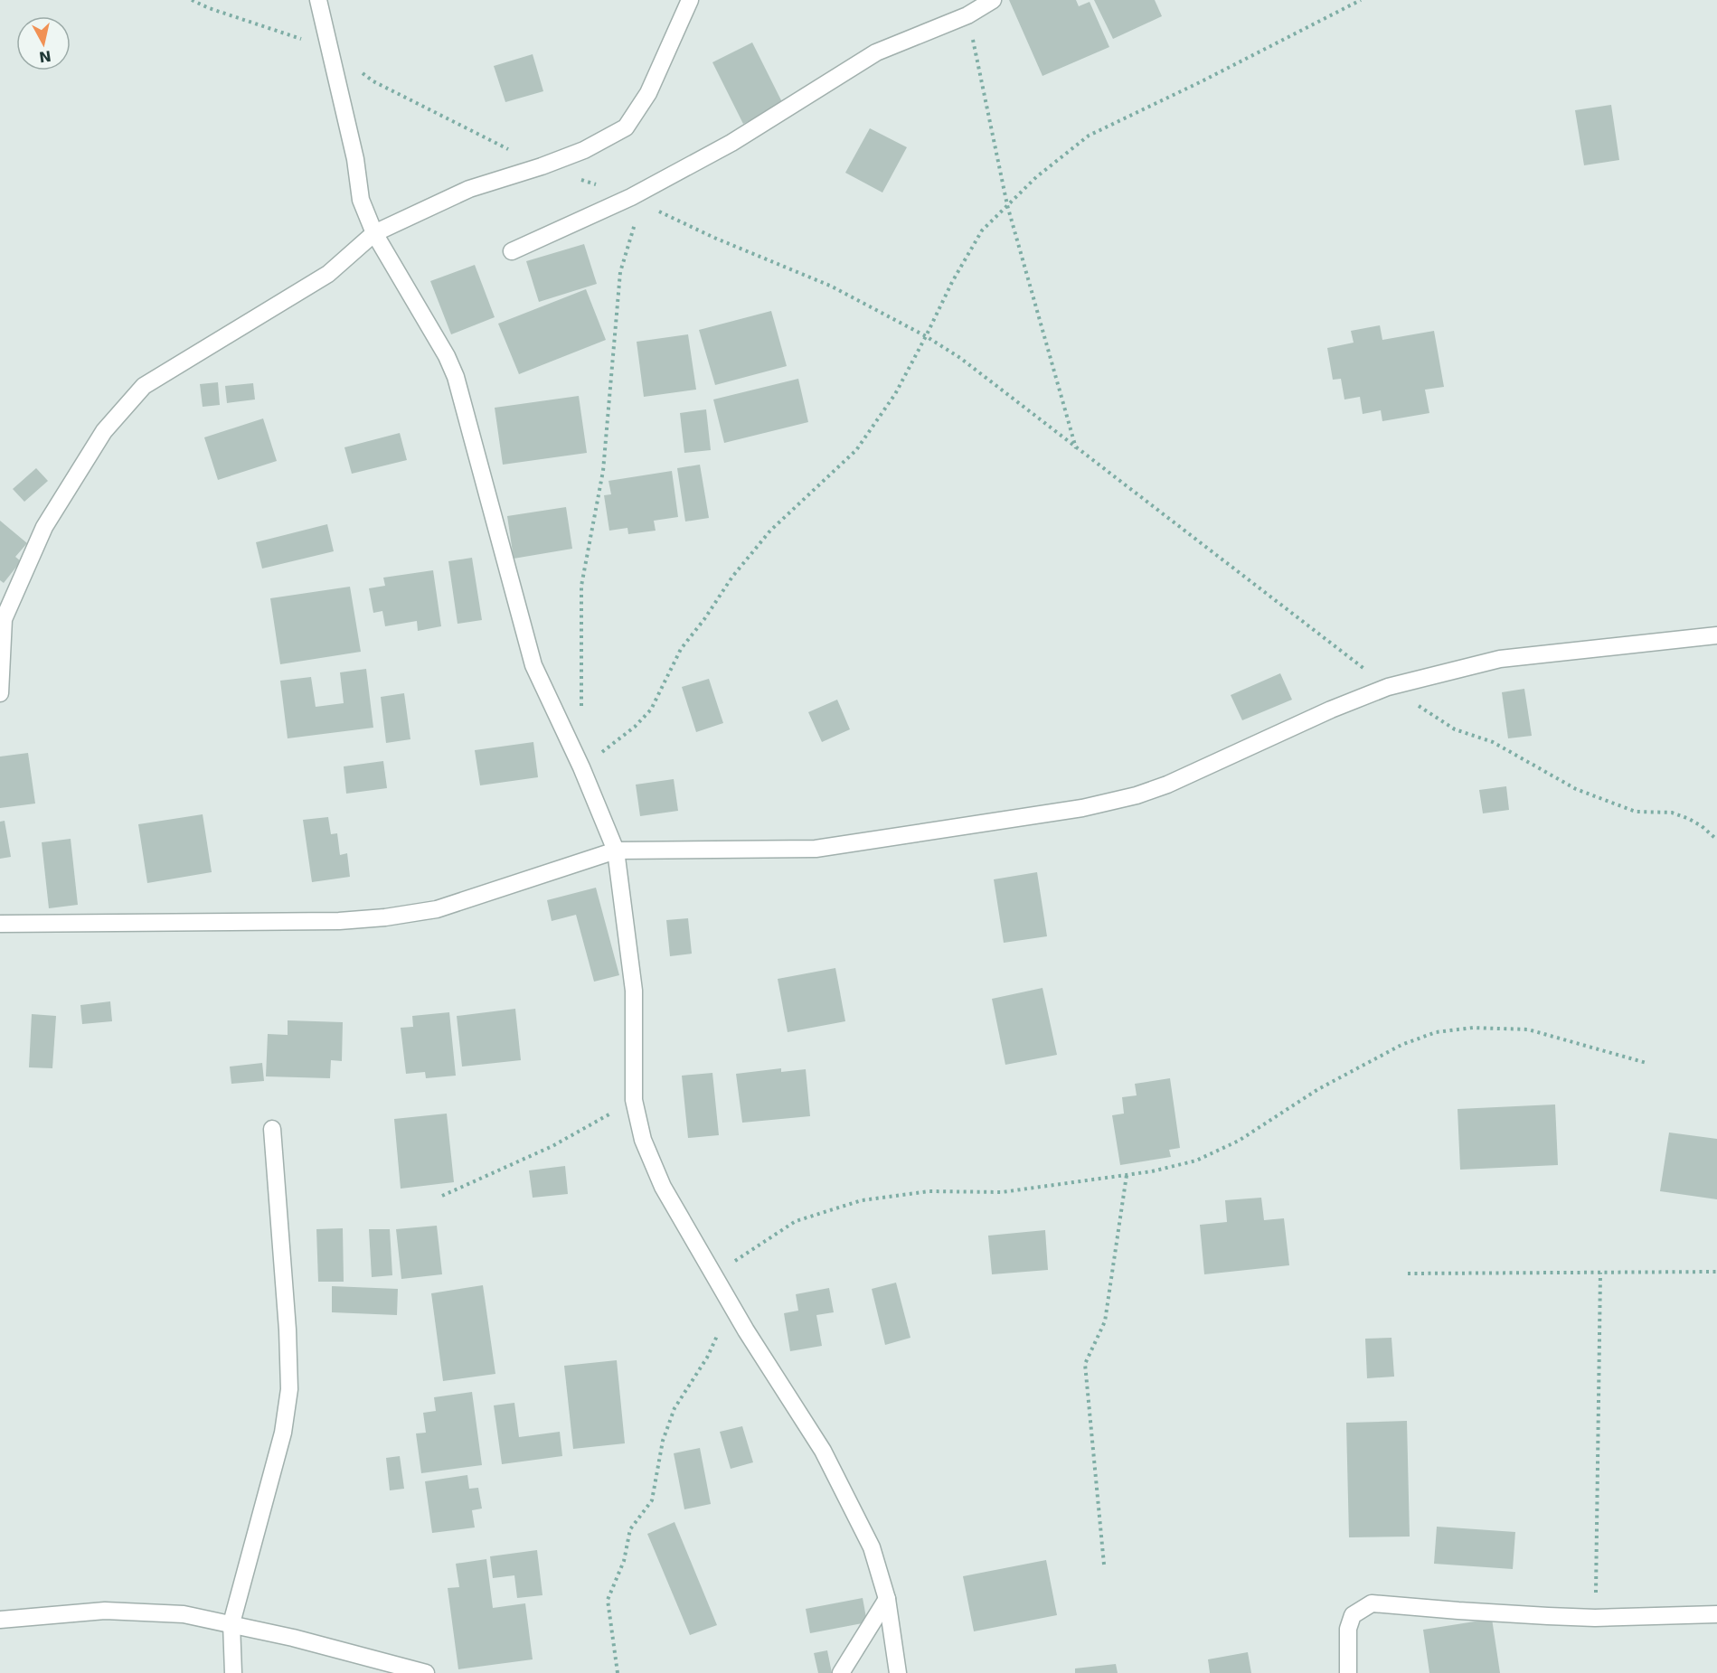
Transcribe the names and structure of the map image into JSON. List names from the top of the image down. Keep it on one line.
{"north":"bottom"}
